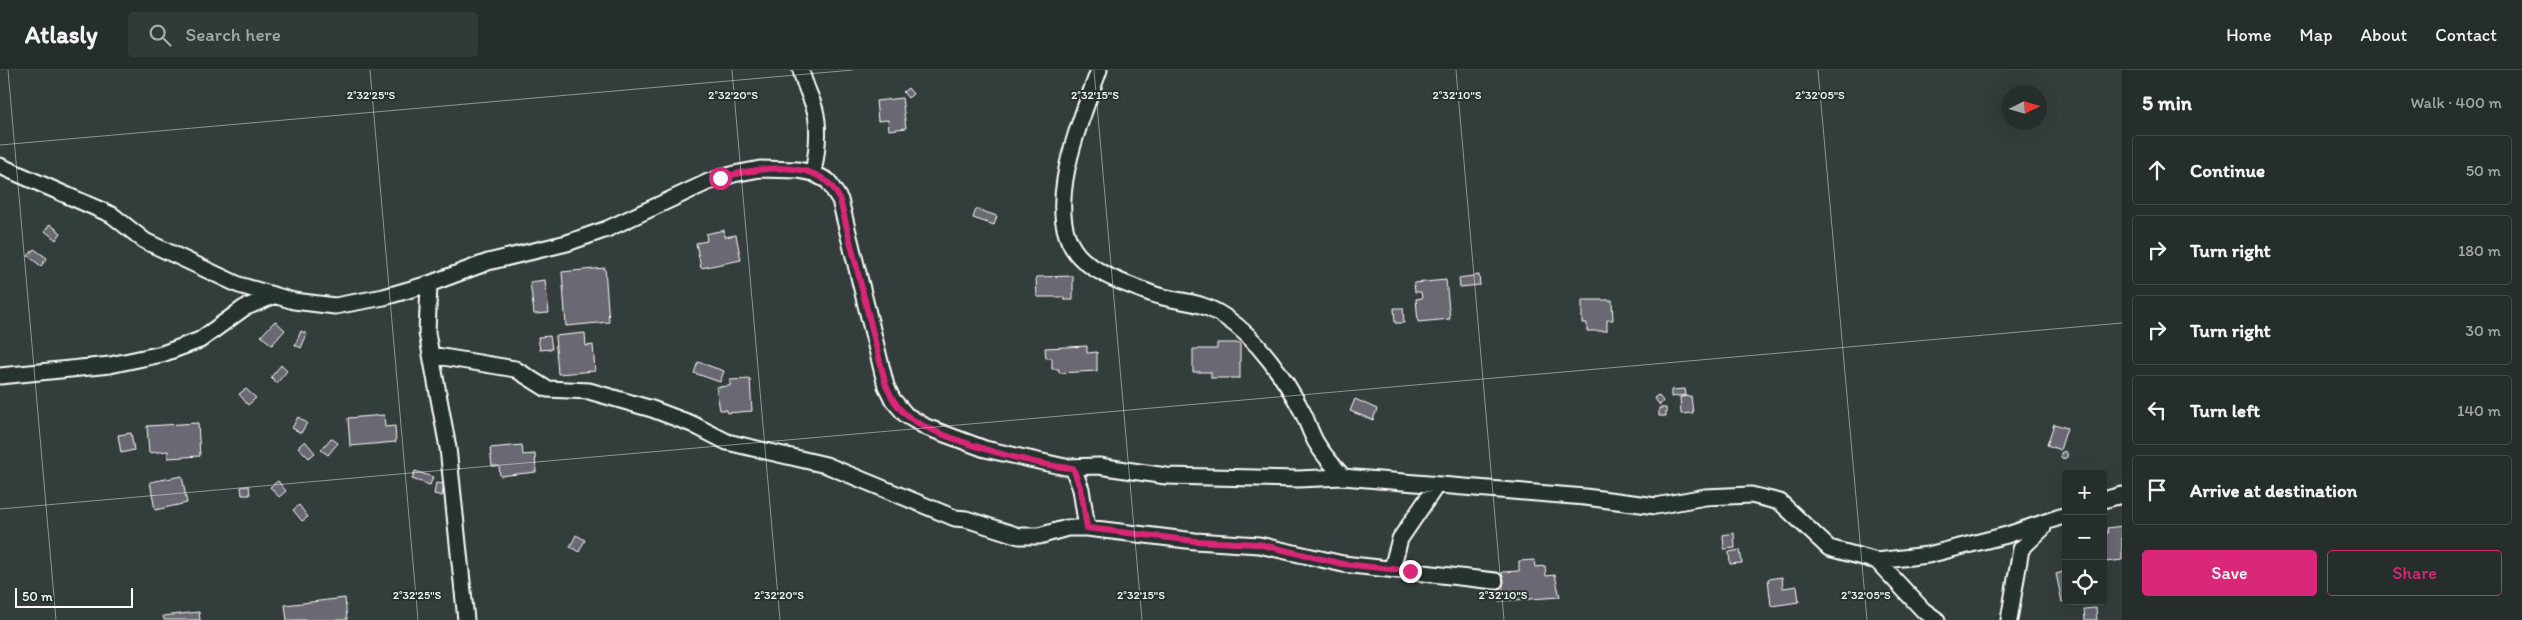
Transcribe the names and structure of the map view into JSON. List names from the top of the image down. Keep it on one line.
{"scale_bar":"50 m","north":"right","page":{"header":"Atlasly","search":"Search here","nav":["Home","Map","About","Contact"],"heading":["5 min","Walk · 400 m"],"list":[["Continue","50 m"],["Turn right","180 m"],["Turn right","30 m"],["Turn left","140 m"],"Arrive at destination"],"map_buttons":["+","−"],"buttons":["Save","Share"],"scale":"50 m"},"coordinates":["2°32'25\"S","2°32'20\"S","2°32'15\"S","2°32'10\"S","2°32'05\"S"]}
